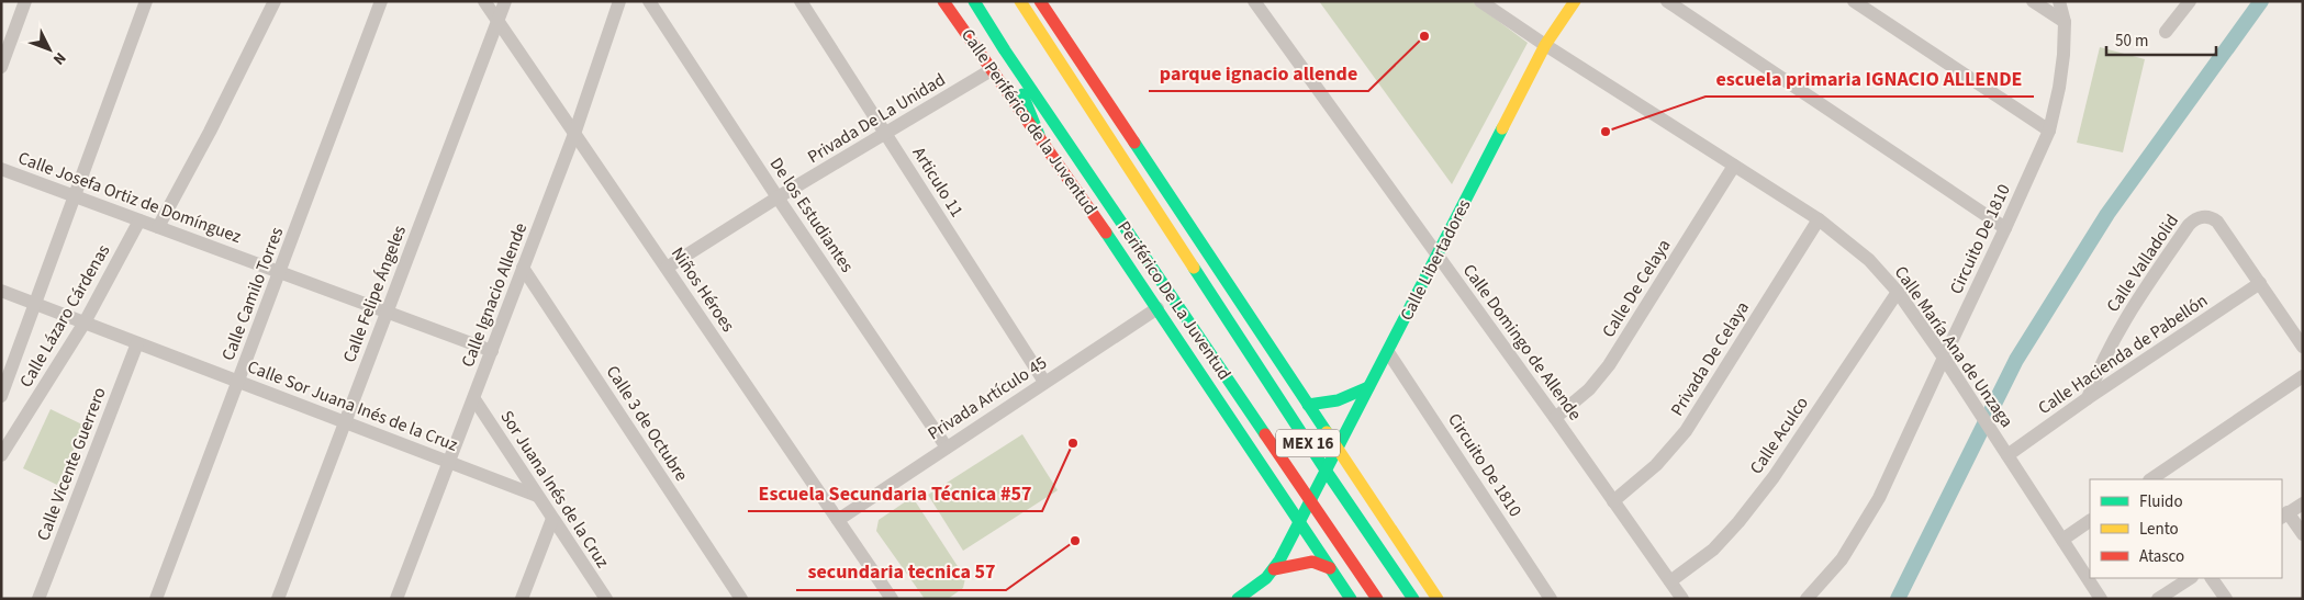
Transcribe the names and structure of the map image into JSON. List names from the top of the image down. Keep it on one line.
{"streets":{"main road":["Calle Periférico de la Juventud","Calle Libertadores","Periférico De La Juventud","MEX 16"],"street":["Privada De La Unidad","Articulo 11","Calle Josefa Ortiz de Domínguez","De los Estudiantes","Circuito De 1810","Calle Valladolid","Calle De Celaya","Niños Héroes","Calle Camilo Torres","Calle Felipe Ángeles","Calle Ignacio Allende","Calle Lázaro Cárdenas","Calle Domingo de Allende","Calle María Ana de Unzaga","Calle Hacienda de Pabellón","Privada De Celaya","Privada Artículo 45","Calle Sor Juana Inés de la Cruz","Calle 3 de Octubre","Calle Aculco","Calle Vicente Guerrero","Sor Juana Inés de la Cruz"]},"crossings":[["Privada De La Unidad","Calle Periférico de la Juventud"],["Privada De La Unidad","Articulo 11"],["Privada De La Unidad","De los Estudiantes"],["Privada De La Unidad","Niños Héroes"],["Calle Periférico de la Juventud","Calle Libertadores"],["Calle Periférico de la Juventud","Privada Artículo 45"],["Articulo 11","Privada Artículo 45"],["Calle Josefa Ortiz de Domínguez","Calle Camilo Torres"],["Calle Josefa Ortiz de Domínguez","Calle Felipe Ángeles"],["Calle Josefa Ortiz de Domínguez","Calle Ignacio Allende"],["Calle Josefa Ortiz de Domínguez","Calle Lázaro Cárdenas"],["De los Estudiantes","Privada Artículo 45"],["Circuito De 1810","Calle Libertadores"],["Circuito De 1810","Calle María Ana de Unzaga"],["Calle Libertadores","Calle Domingo de Allende"],["Calle Libertadores","Calle María Ana de Unzaga"],["Calle Valladolid","Calle Hacienda de Pabellón"],["Calle De Celaya","Calle Domingo de Allende"],["Calle De Celaya","Calle María Ana de Unzaga"],["Niños Héroes","Calle Felipe Ángeles"],["Niños Héroes","Calle Ignacio Allende"],["Niños Héroes","Privada Artículo 45"],["Calle Camilo Torres","Calle Sor Juana Inés de la Cruz"],["Calle Felipe Ángeles","Calle Sor Juana Inés de la Cruz"],["Calle Ignacio Allende","Calle Sor Juana Inés de la Cruz"],["Calle Ignacio Allende","Calle 3 de Octubre"],["Calle Ignacio Allende","Sor Juana Inés de la Cruz"],["Calle Lázaro Cárdenas","Calle Sor Juana Inés de la Cruz"],["Calle Domingo de Allende","Privada De Celaya"],["Calle Domingo de Allende","Calle Aculco"],["Calle María Ana de Unzaga","Calle Hacienda de Pabellón"],["Calle María Ana de Unzaga","Privada De Celaya"],["Calle María Ana de Unzaga","Calle Aculco"],["Calle Sor Juana Inés de la Cruz","Calle Vicente Guerrero"],["Calle Sor Juana Inés de la Cruz","Sor Juana Inés de la Cruz"]],"places":["parque ignacio allende","escuela primaria IGNACIO ALLENDE","Escuela Secundaria Técnica #57","secundaria tecnica 57"],"legend":["Fluido","Lento","Atasco"],"scale_bar":"50 m","north":"bottom right"}
